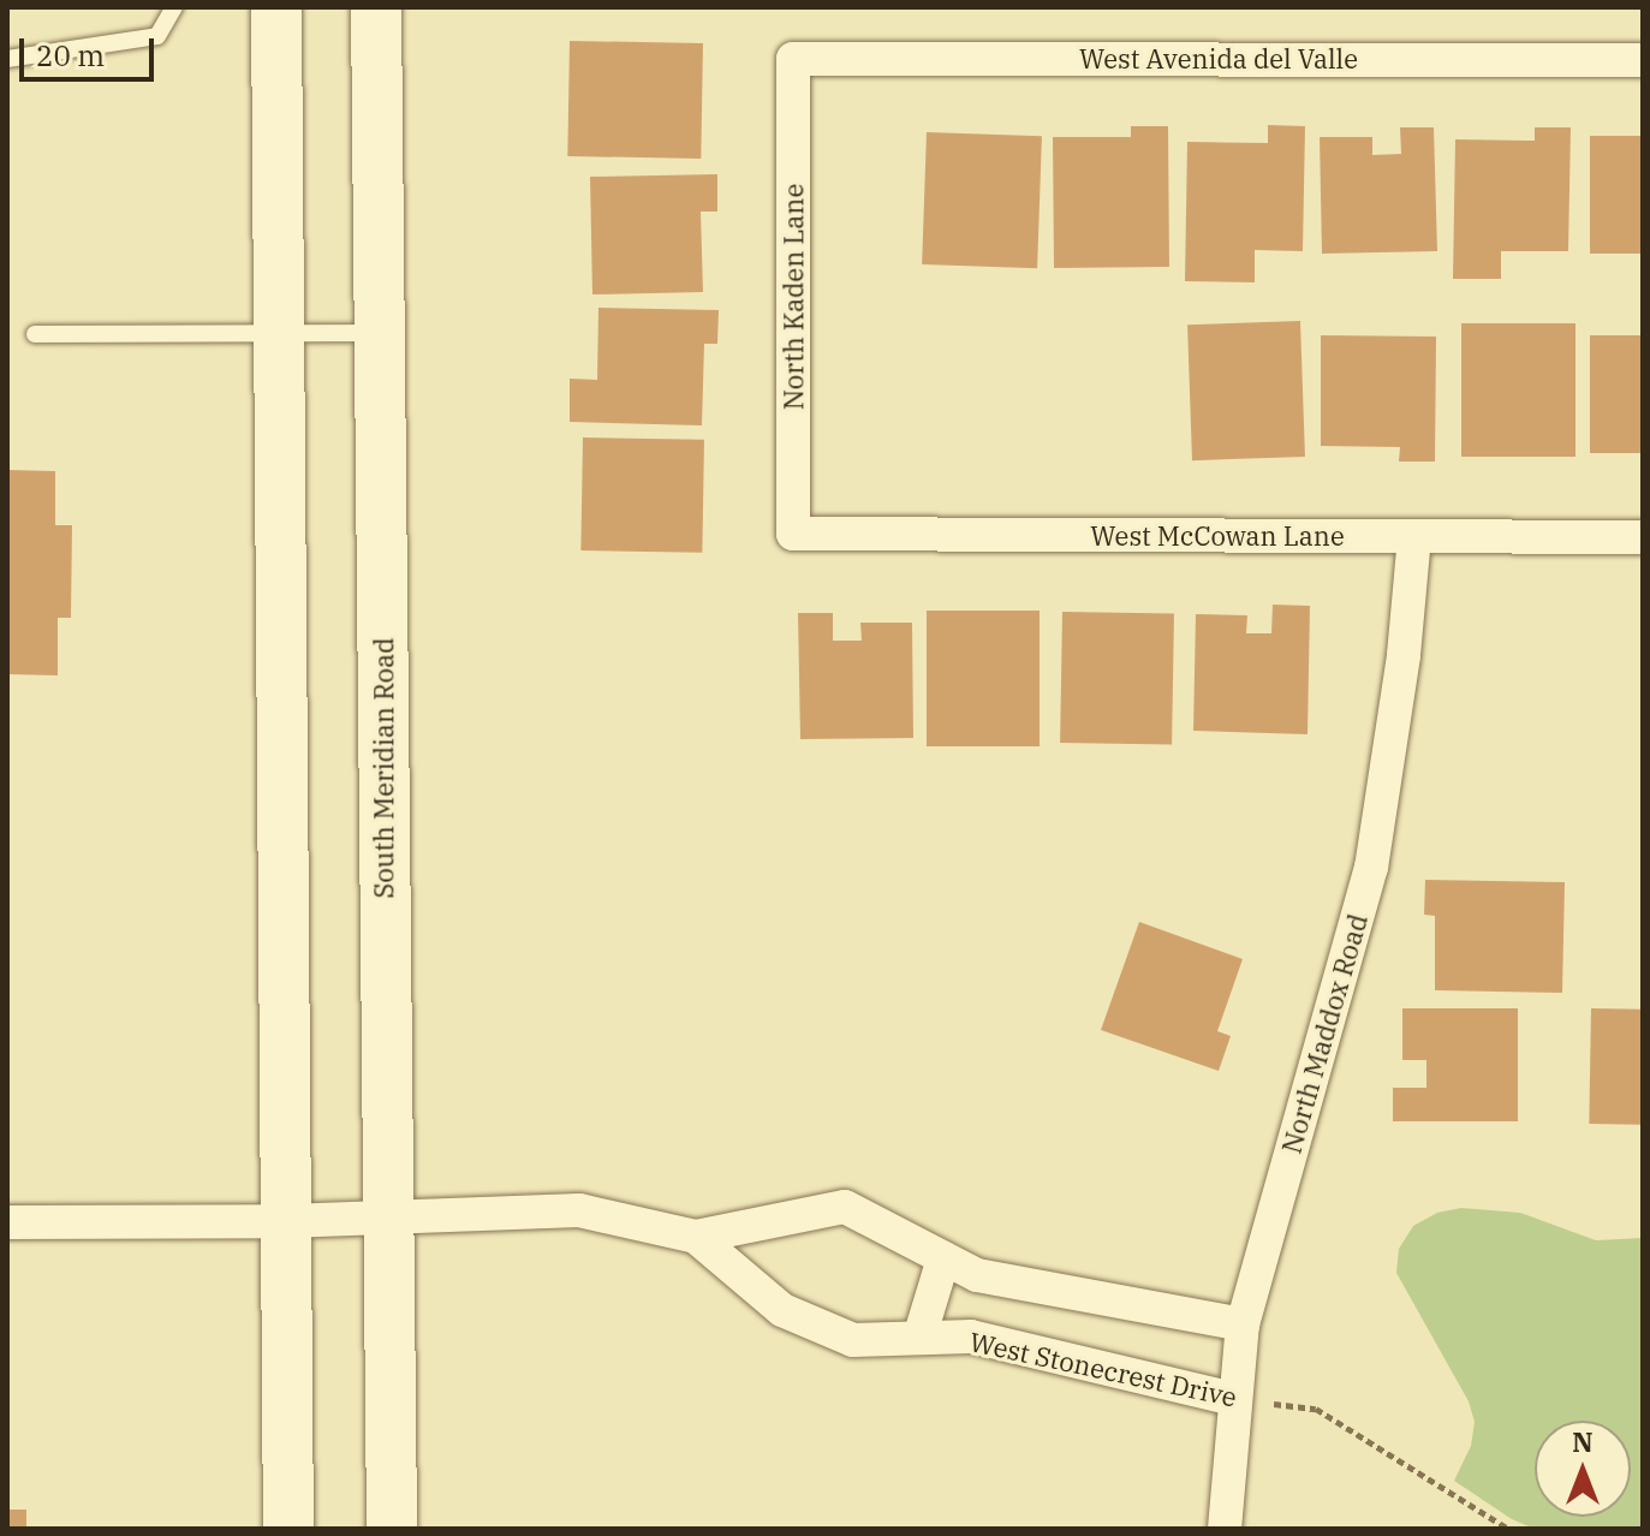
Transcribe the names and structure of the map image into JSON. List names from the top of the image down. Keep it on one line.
{"streets":{"street":["West Avenida del Valle","North Kaden Lane","West McCowan Lane","South Meridian Road","North Maddox Road","West Stonecrest Drive"]},"crossings":[["West Avenida del Valle","North Kaden Lane"],["North Kaden Lane","West McCowan Lane"],["West McCowan Lane","North Maddox Road"],["South Meridian Road","West Stonecrest Drive"],["North Maddox Road","West Stonecrest Drive"]],"scale_bar":"20 m","north":"top"}
